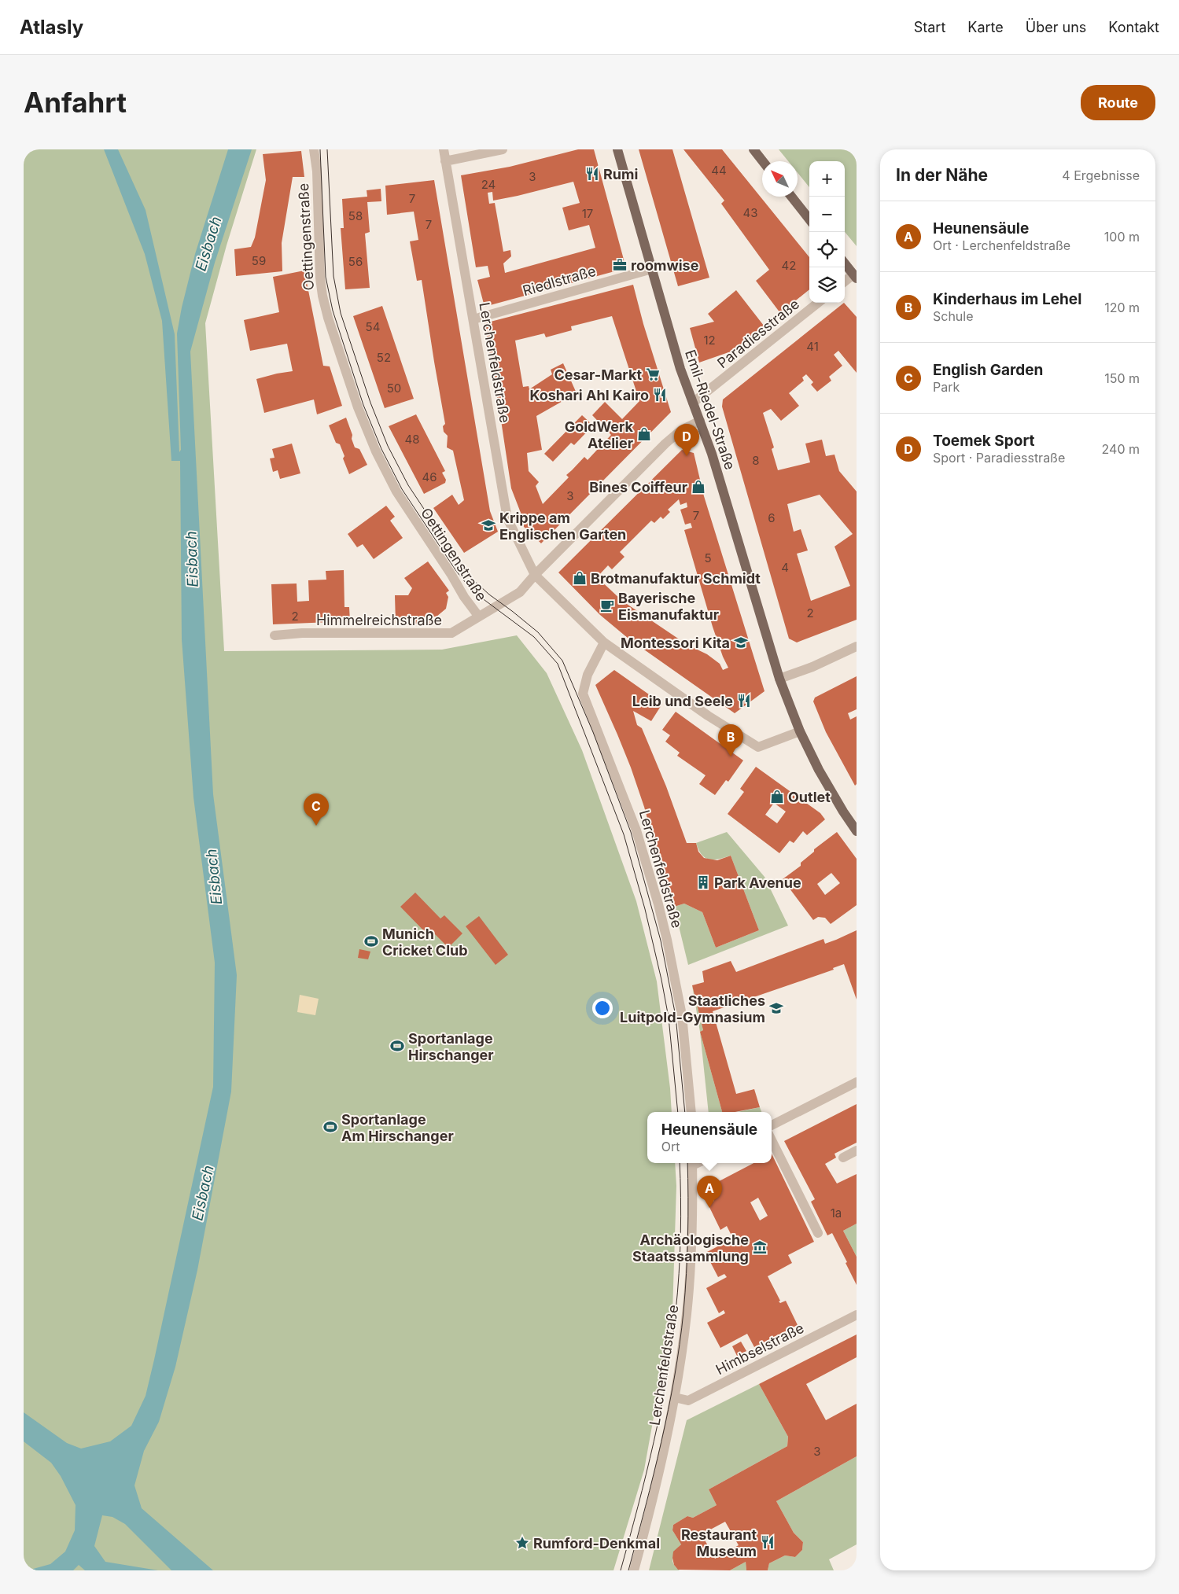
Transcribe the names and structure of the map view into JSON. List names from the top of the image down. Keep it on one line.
{"streets":{"main road":["Emil-Riedel-Straße"],"street":["Oettingenstraße","Riedlstraße","Paradiesstraße","Lerchenfeldstraße","Himmelreichstraße","Himbselstraße"]},"crossings":[["Oettingenstraße","Lerchenfeldstraße"],["Oettingenstraße","Himmelreichstraße"],["Riedlstraße","Lerchenfeldstraße"],["Riedlstraße","Emil-Riedel-Straße"],["Paradiesstraße","Emil-Riedel-Straße"],["Lerchenfeldstraße","Himbselstraße"]],"water":["Eisbach"],"places":{"restaurant":["Rumi","Koshari Ahl Kairo","Leib und Seele","Restaurant Museum"],"office":["roomwise"],"supermarket":["Cesar-Markt"],"shop":["GoldWerk Atelier","Bines Coiffeur","Brotmanufaktur Schmidt","Outlet"],"school or university":["Krippe am Englischen Garten","Montessori Kita","Staatliches Luitpold-Gymnasium"],"cafe":["Bayerische Eismanufaktur"],"building":["Park Avenue"],"sports":["Munich Cricket Club","Sportanlage Hirschanger","Sportanlage Am Hirschanger"],"museum":["Archäologische Staatssammlung"],"place":["Rumford-Denkmal"]},"house_numbers":["44","3","24","7","43","17","58","7","59","56","42","54","12","41","52","50","48","8","46","3","7","6","5","4","2","2","1a","3"],"north":"top left","page":{"header":"Atlasly","nav":["Start","Karte","Über uns","Kontakt"],"buttons":"Route","title":"Anfahrt","heading":["In der Nähe","4 Ergebnisse"],"map_buttons":["+","−"],"list":[{"mark":"A","name":"Heunensäule","note":"Ort · Lerchenfeldstraße","value":"100 m"},{"mark":"B","name":"Kinderhaus im Lehel","note":"Schule","value":"120 m"},{"mark":"C","name":"English Garden","note":"Park","value":"150 m"},{"mark":"D","name":"Toemek Sport","note":"Sport · Paradiesstraße","value":"240 m"}],"pins":["D","B","C","A"],"popup":["Heunensäule","Ort"]}}
